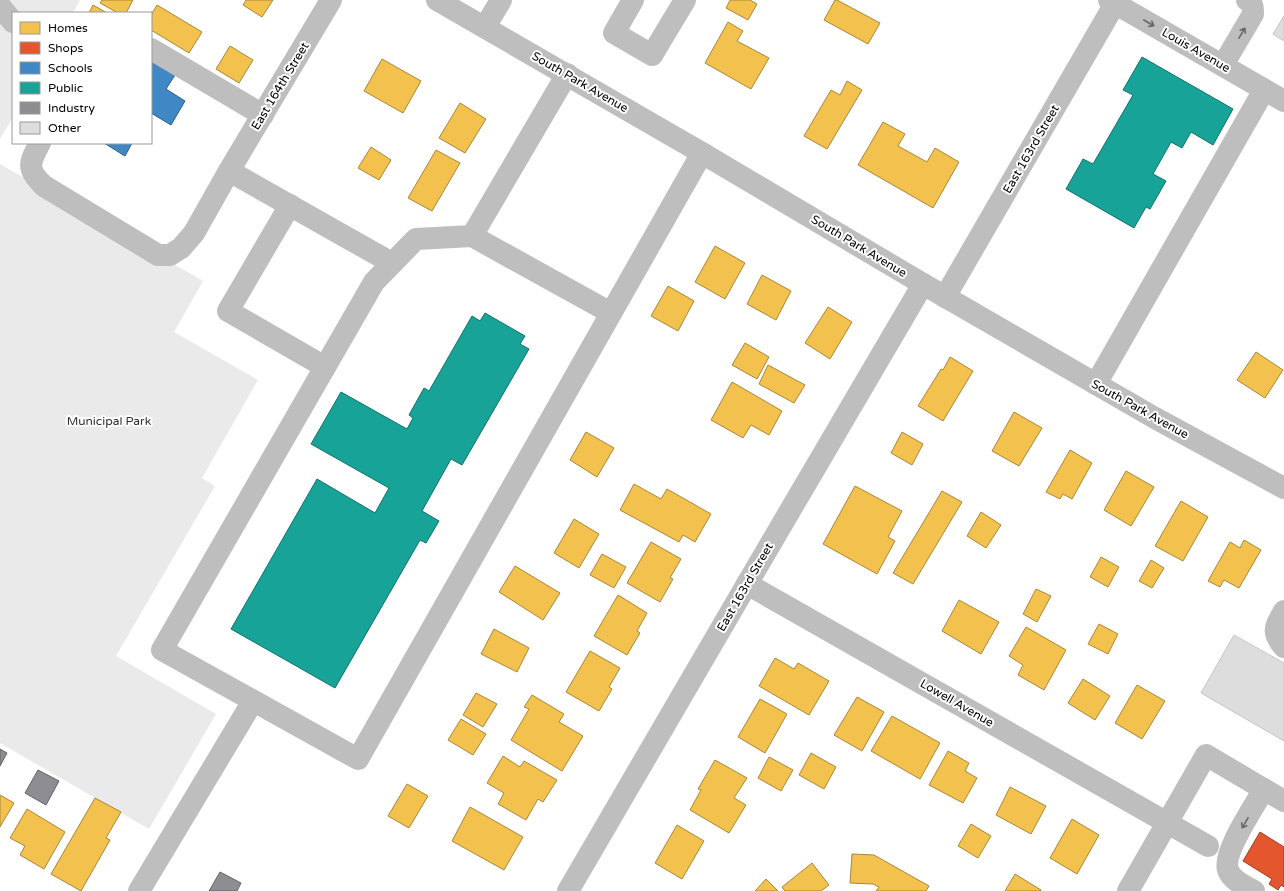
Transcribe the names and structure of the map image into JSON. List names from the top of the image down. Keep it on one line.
{"streets":{"street":["Louis Avenue","South Park Avenue","East 164th Street","East 163rd Street","Lowell Avenue"]},"crossings":[["Louis Avenue","East 163rd Street"],["South Park Avenue","East 163rd Street"],["East 163rd Street","Lowell Avenue"]],"one_way":["Louis Avenue"],"parks":["Municipal Park"],"legend":["Homes","Shops","Schools","Public","Industry","Other"]}
